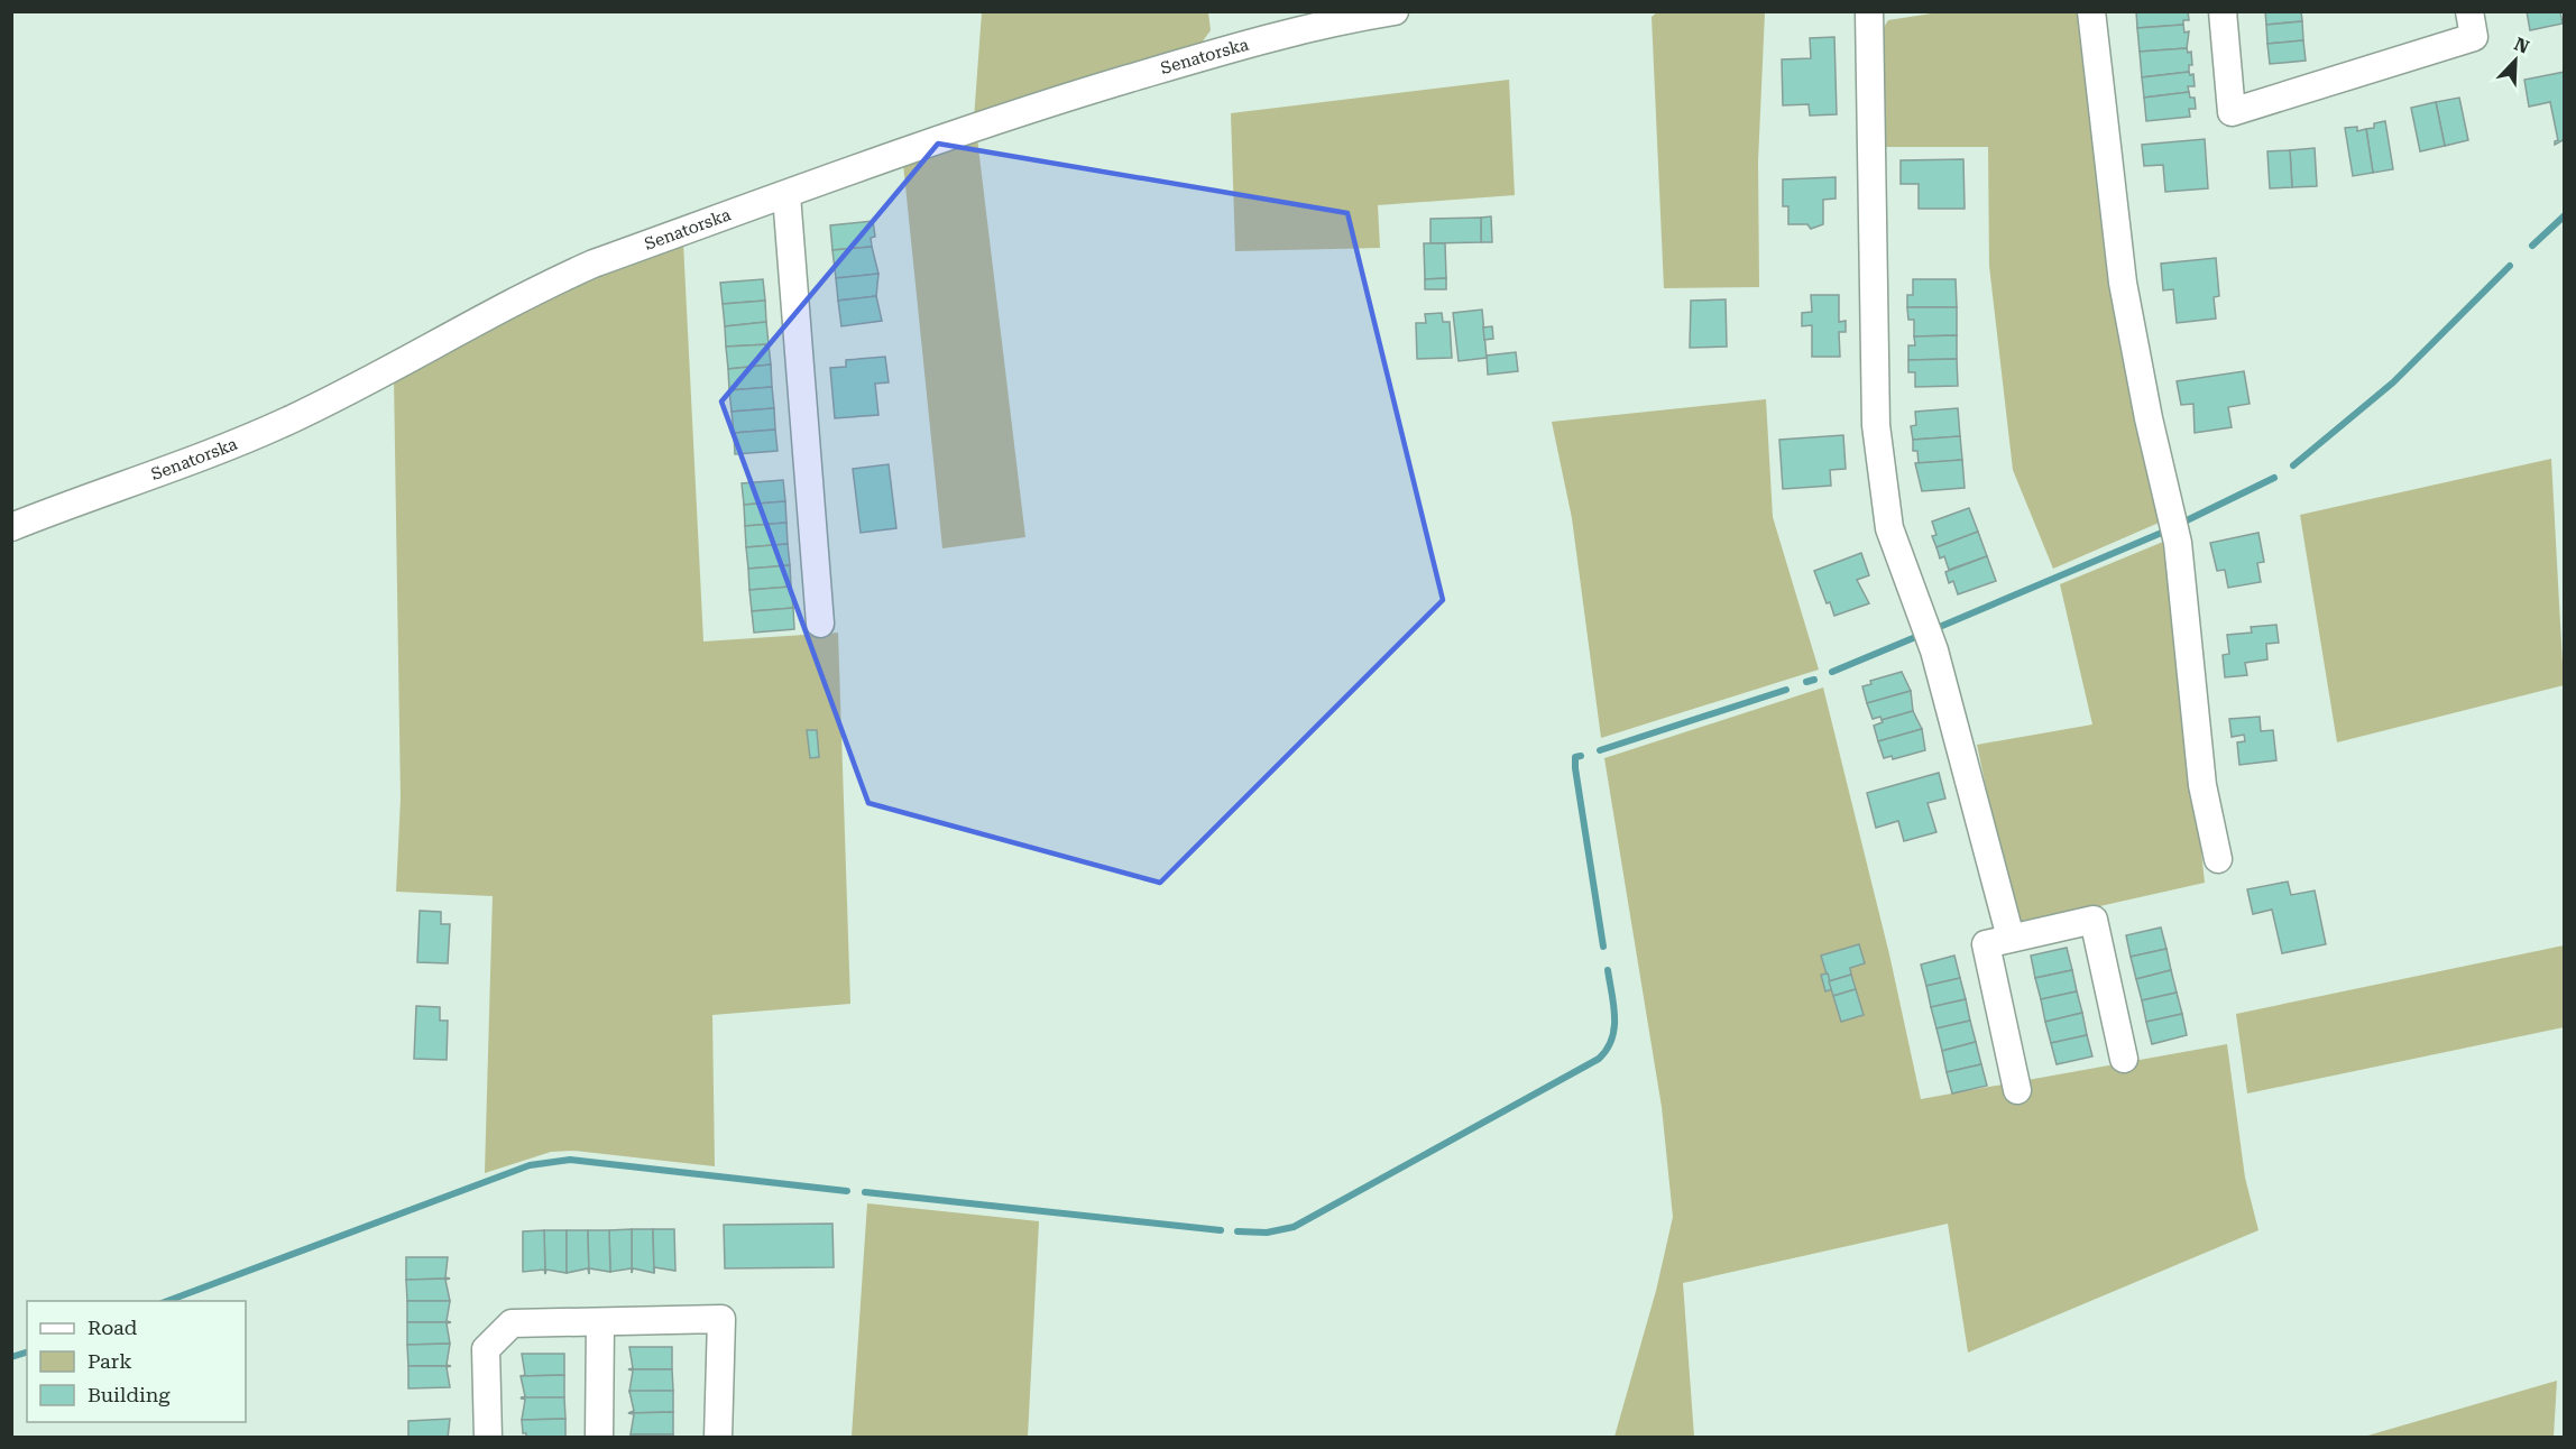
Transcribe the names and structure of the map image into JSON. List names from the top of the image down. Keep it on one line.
{"streets":{"street":["Senatorska"]},"legend":["Road","Park","Building"],"north":"top right"}
